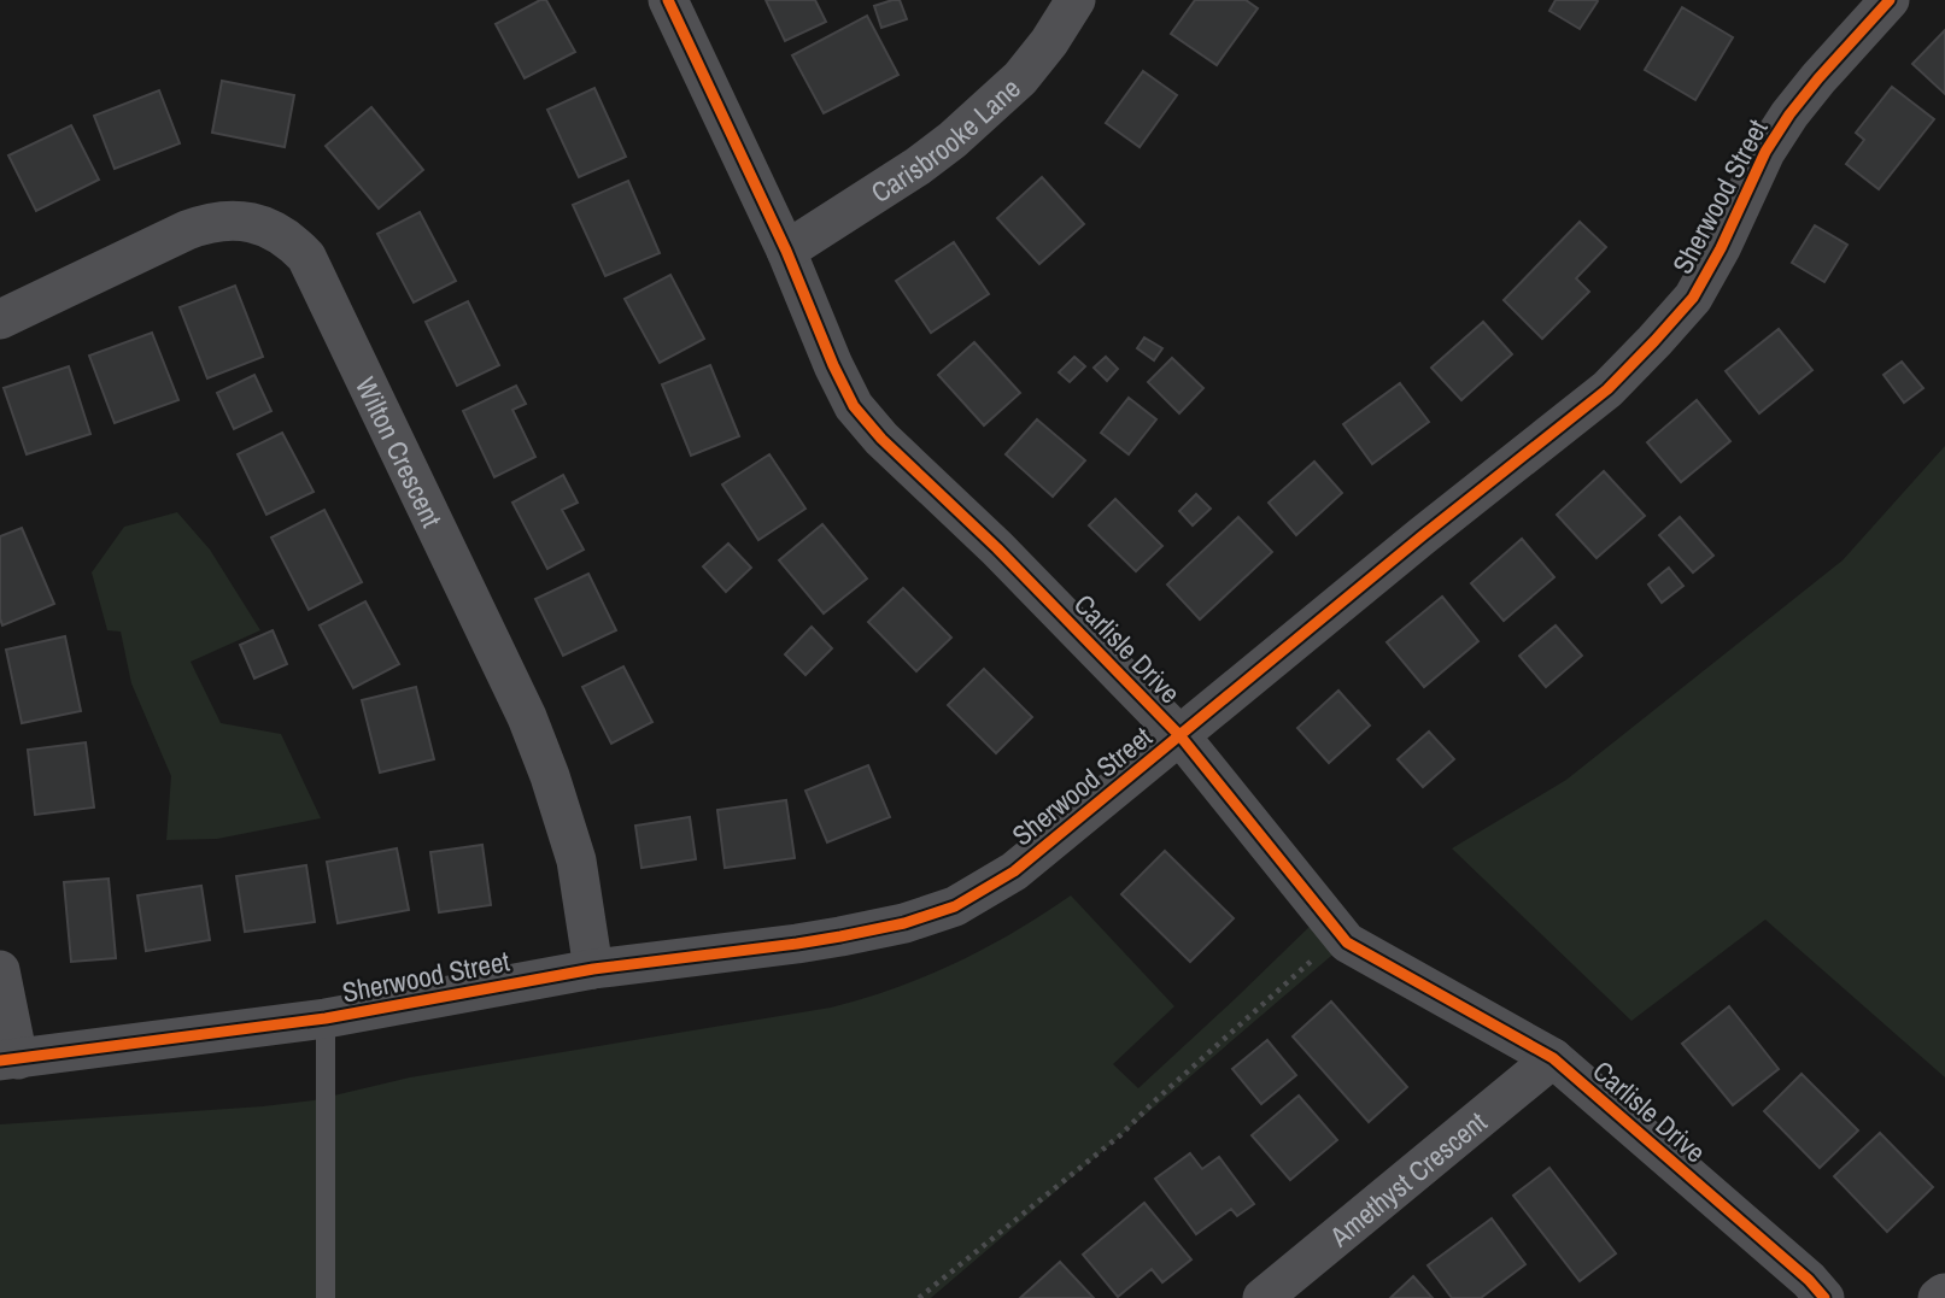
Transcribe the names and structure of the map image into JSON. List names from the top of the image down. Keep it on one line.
{"streets":{"street":["Carisbrooke Lane","Sherwood Street","Wilton Crescent","Carlisle Drive","Amethyst Crescent"]},"crossings":[["Carisbrooke Lane","Carlisle Drive"],["Sherwood Street","Wilton Crescent"],["Sherwood Street","Carlisle Drive"],["Carlisle Drive","Amethyst Crescent"]]}
